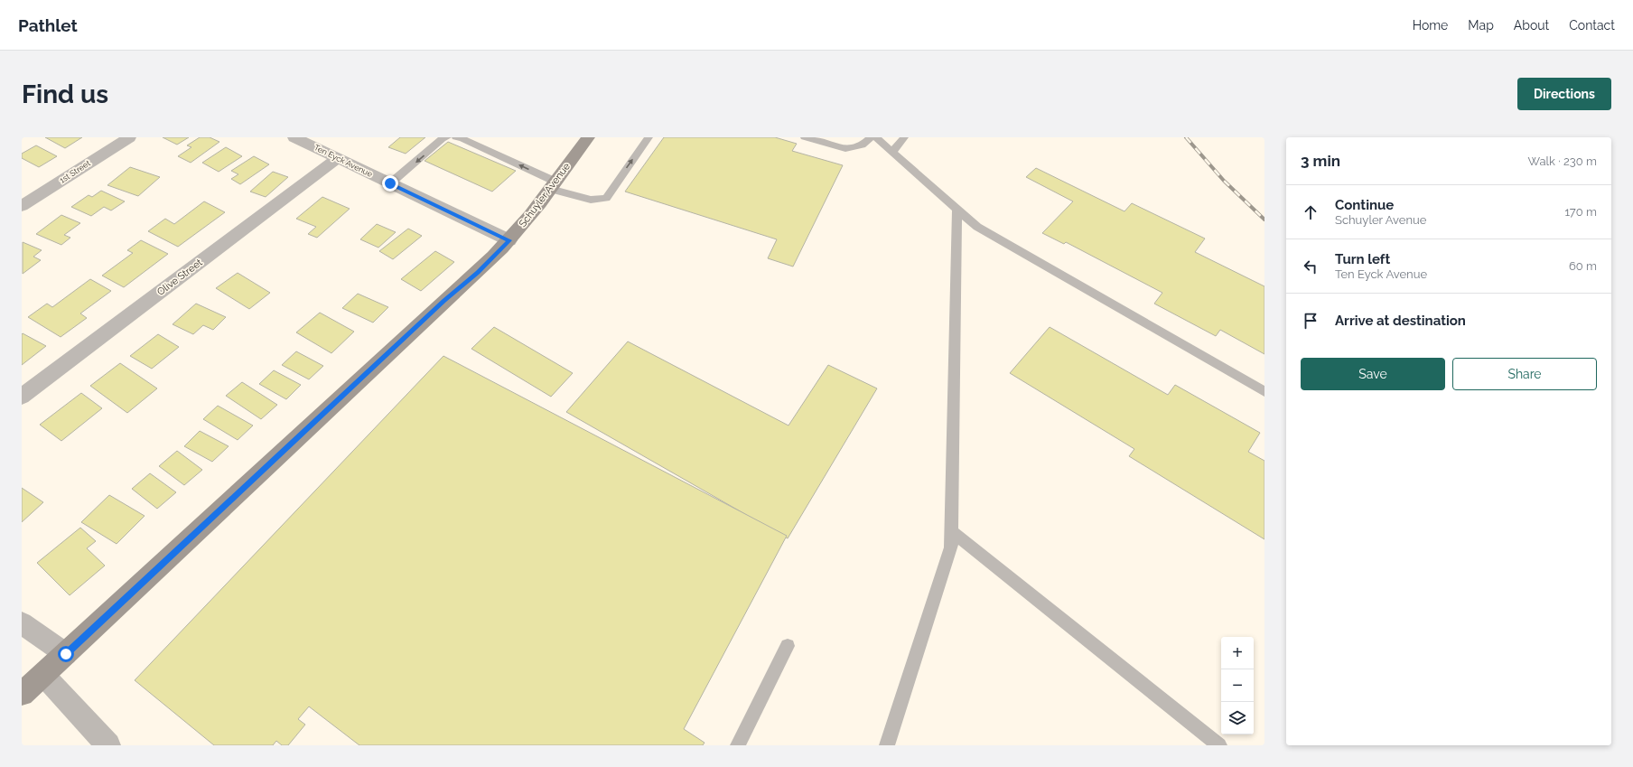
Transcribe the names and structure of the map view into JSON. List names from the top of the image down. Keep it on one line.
{"streets":{"street":["Ten Eyck Avenue","1st Street","Schuyler Avenue","Olive Street"]},"crossings":[["Ten Eyck Avenue","Schuyler Avenue"],["Ten Eyck Avenue","Olive Street"]],"page":{"header":"Pathlet","nav":["Home","Map","About","Contact"],"buttons":["Directions",["Save","Share"]],"title":"Find us","heading":["3 min","Walk · 230 m"],"list":[["Continue","Schuyler Avenue","170 m"],["Turn left","Ten Eyck Avenue","60 m"],"Arrive at destination"],"map_buttons":["+","−"]}}
